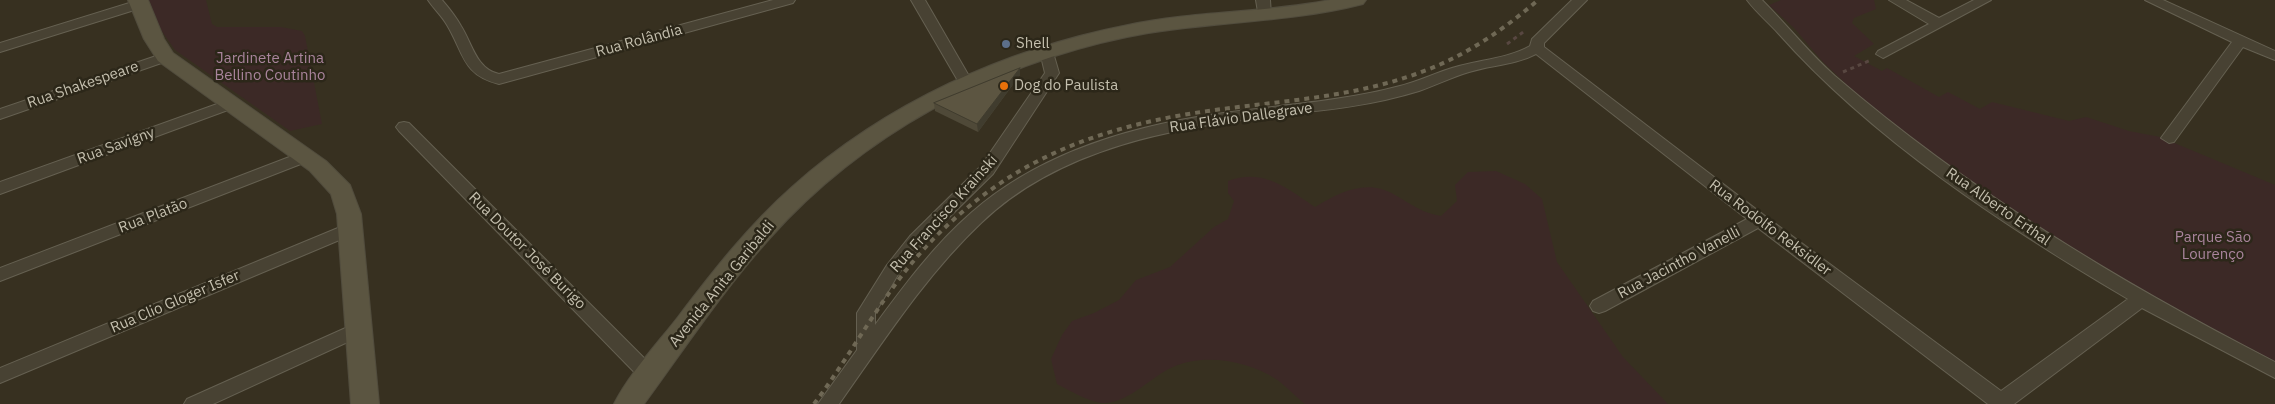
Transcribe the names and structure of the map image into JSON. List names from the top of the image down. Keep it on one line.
{"streets":{"main road":["Avenida Anita Garibaldi"],"street":["Rua Rolândia","Rua Shakespeare","Rua Flávio Dallegrave","Rua Savigny","Rua Alberto Erthal","Rua Francisco Krainski","Rua Platão","Rua Rodolfo Reksidler","Rua Doutor José Burigo","Rua Jacintho Vanelli","Rua Clio Gloger Isfer"]},"crossings":[["Rua Flávio Dallegrave","Rua Francisco Krainski"],["Rua Flávio Dallegrave","Rua Rodolfo Reksidler"],["Rua Francisco Krainski","Avenida Anita Garibaldi"],["Rua Rodolfo Reksidler","Rua Jacintho Vanelli"],["Rua Doutor José Burigo","Avenida Anita Garibaldi"]],"parks":["Jardinete Artina Bellino Coutinho","Parque São Lourenço"],"places":["Shell","Dog do Paulista"]}
